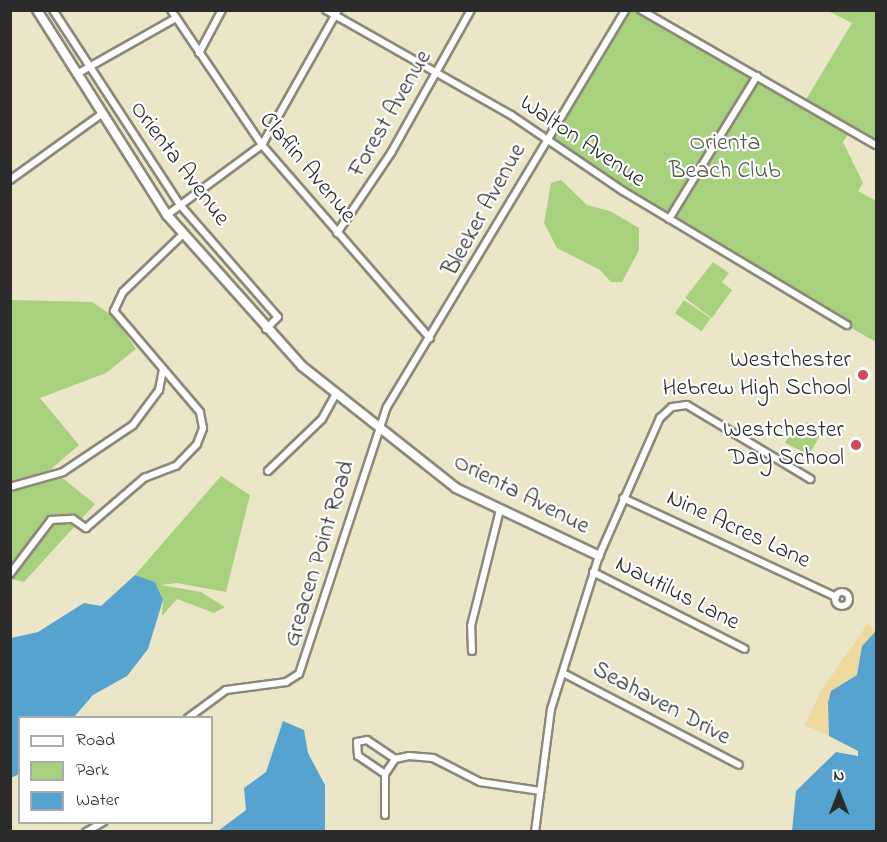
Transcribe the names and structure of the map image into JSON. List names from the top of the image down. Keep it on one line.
{"streets":{"street":["Forest Avenue","Walton Avenue","Orienta Avenue","Claflin Avenue","Bleeker Avenue","Nine Acres Lane","Greacen Point Road","Nautilus Lane","Seahaven Drive"]},"crossings":[["Forest Avenue","Walton Avenue"],["Forest Avenue","Claflin Avenue"],["Walton Avenue","Bleeker Avenue"],["Orienta Avenue","Bleeker Avenue"],["Orienta Avenue","Greacen Point Road"],["Orienta Avenue","Nautilus Lane"],["Orienta Avenue","Seahaven Drive"],["Claflin Avenue","Bleeker Avenue"],["Bleeker Avenue","Greacen Point Road"]],"parks":["Orienta Beach Club"],"places":["Westchester Hebrew High School","Westchester Day School"],"legend":["Road","Park","Water"],"north":"top"}
